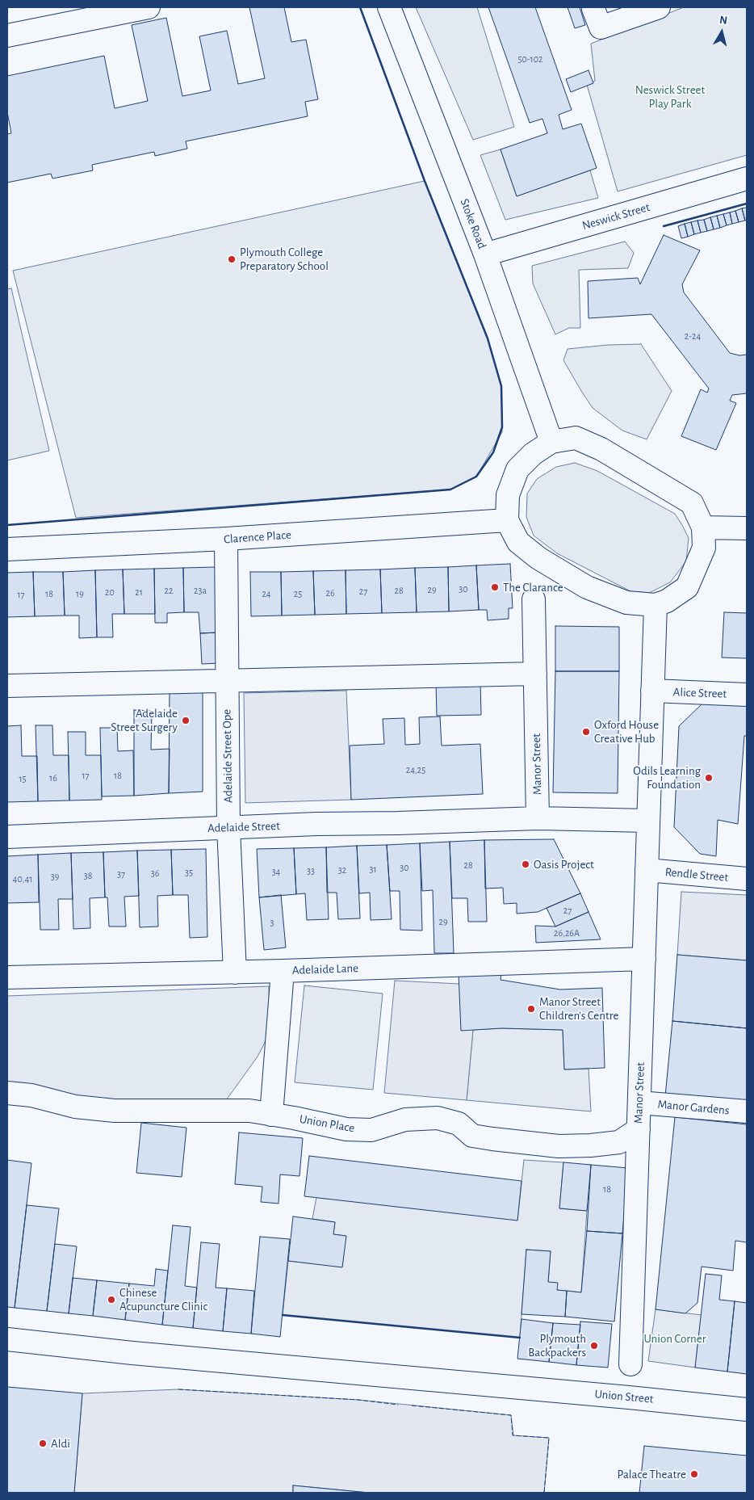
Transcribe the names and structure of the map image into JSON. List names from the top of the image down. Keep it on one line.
{"streets":{"street":["Neswick Street","Stoke Road","Clarence Place","Alice Street","Adelaide Street Ope","Manor Street","Adelaide Street","Rendle Street","Adelaide Lane","Manor Gardens","Union Place","Union Street"]},"crossings":[["Neswick Street","Stoke Road"],["Clarence Place","Adelaide Street Ope"],["Alice Street","Manor Street"],["Adelaide Street Ope","Adelaide Street"],["Adelaide Street Ope","Adelaide Lane"],["Manor Street","Adelaide Street"],["Manor Street","Rendle Street"],["Manor Street","Adelaide Lane"],["Manor Street","Manor Gardens"],["Manor Street","Union Place"]],"parks":["Neswick Street Play Park","Union Corner"],"places":["Plymouth College Preparatory School","The Clarance","Adelaide Street Surgery","Oxford House Creative Hub","Odils Learning Foundation","Oasis Project","Manor Street Children's Centre","Chinese Acupuncture Clinic","Plymouth Backpackers","Aldi","Palace Theatre"],"house_numbers":["50-102","2-24","30","29","22","23a","28","27","20","21","26","18","19","24","25","17","24,25","17","18","16","15","28","30","31","32","33","34","35","36","37","38","39","40,41","27","29","3","26,26A","18"],"north":"top"}
